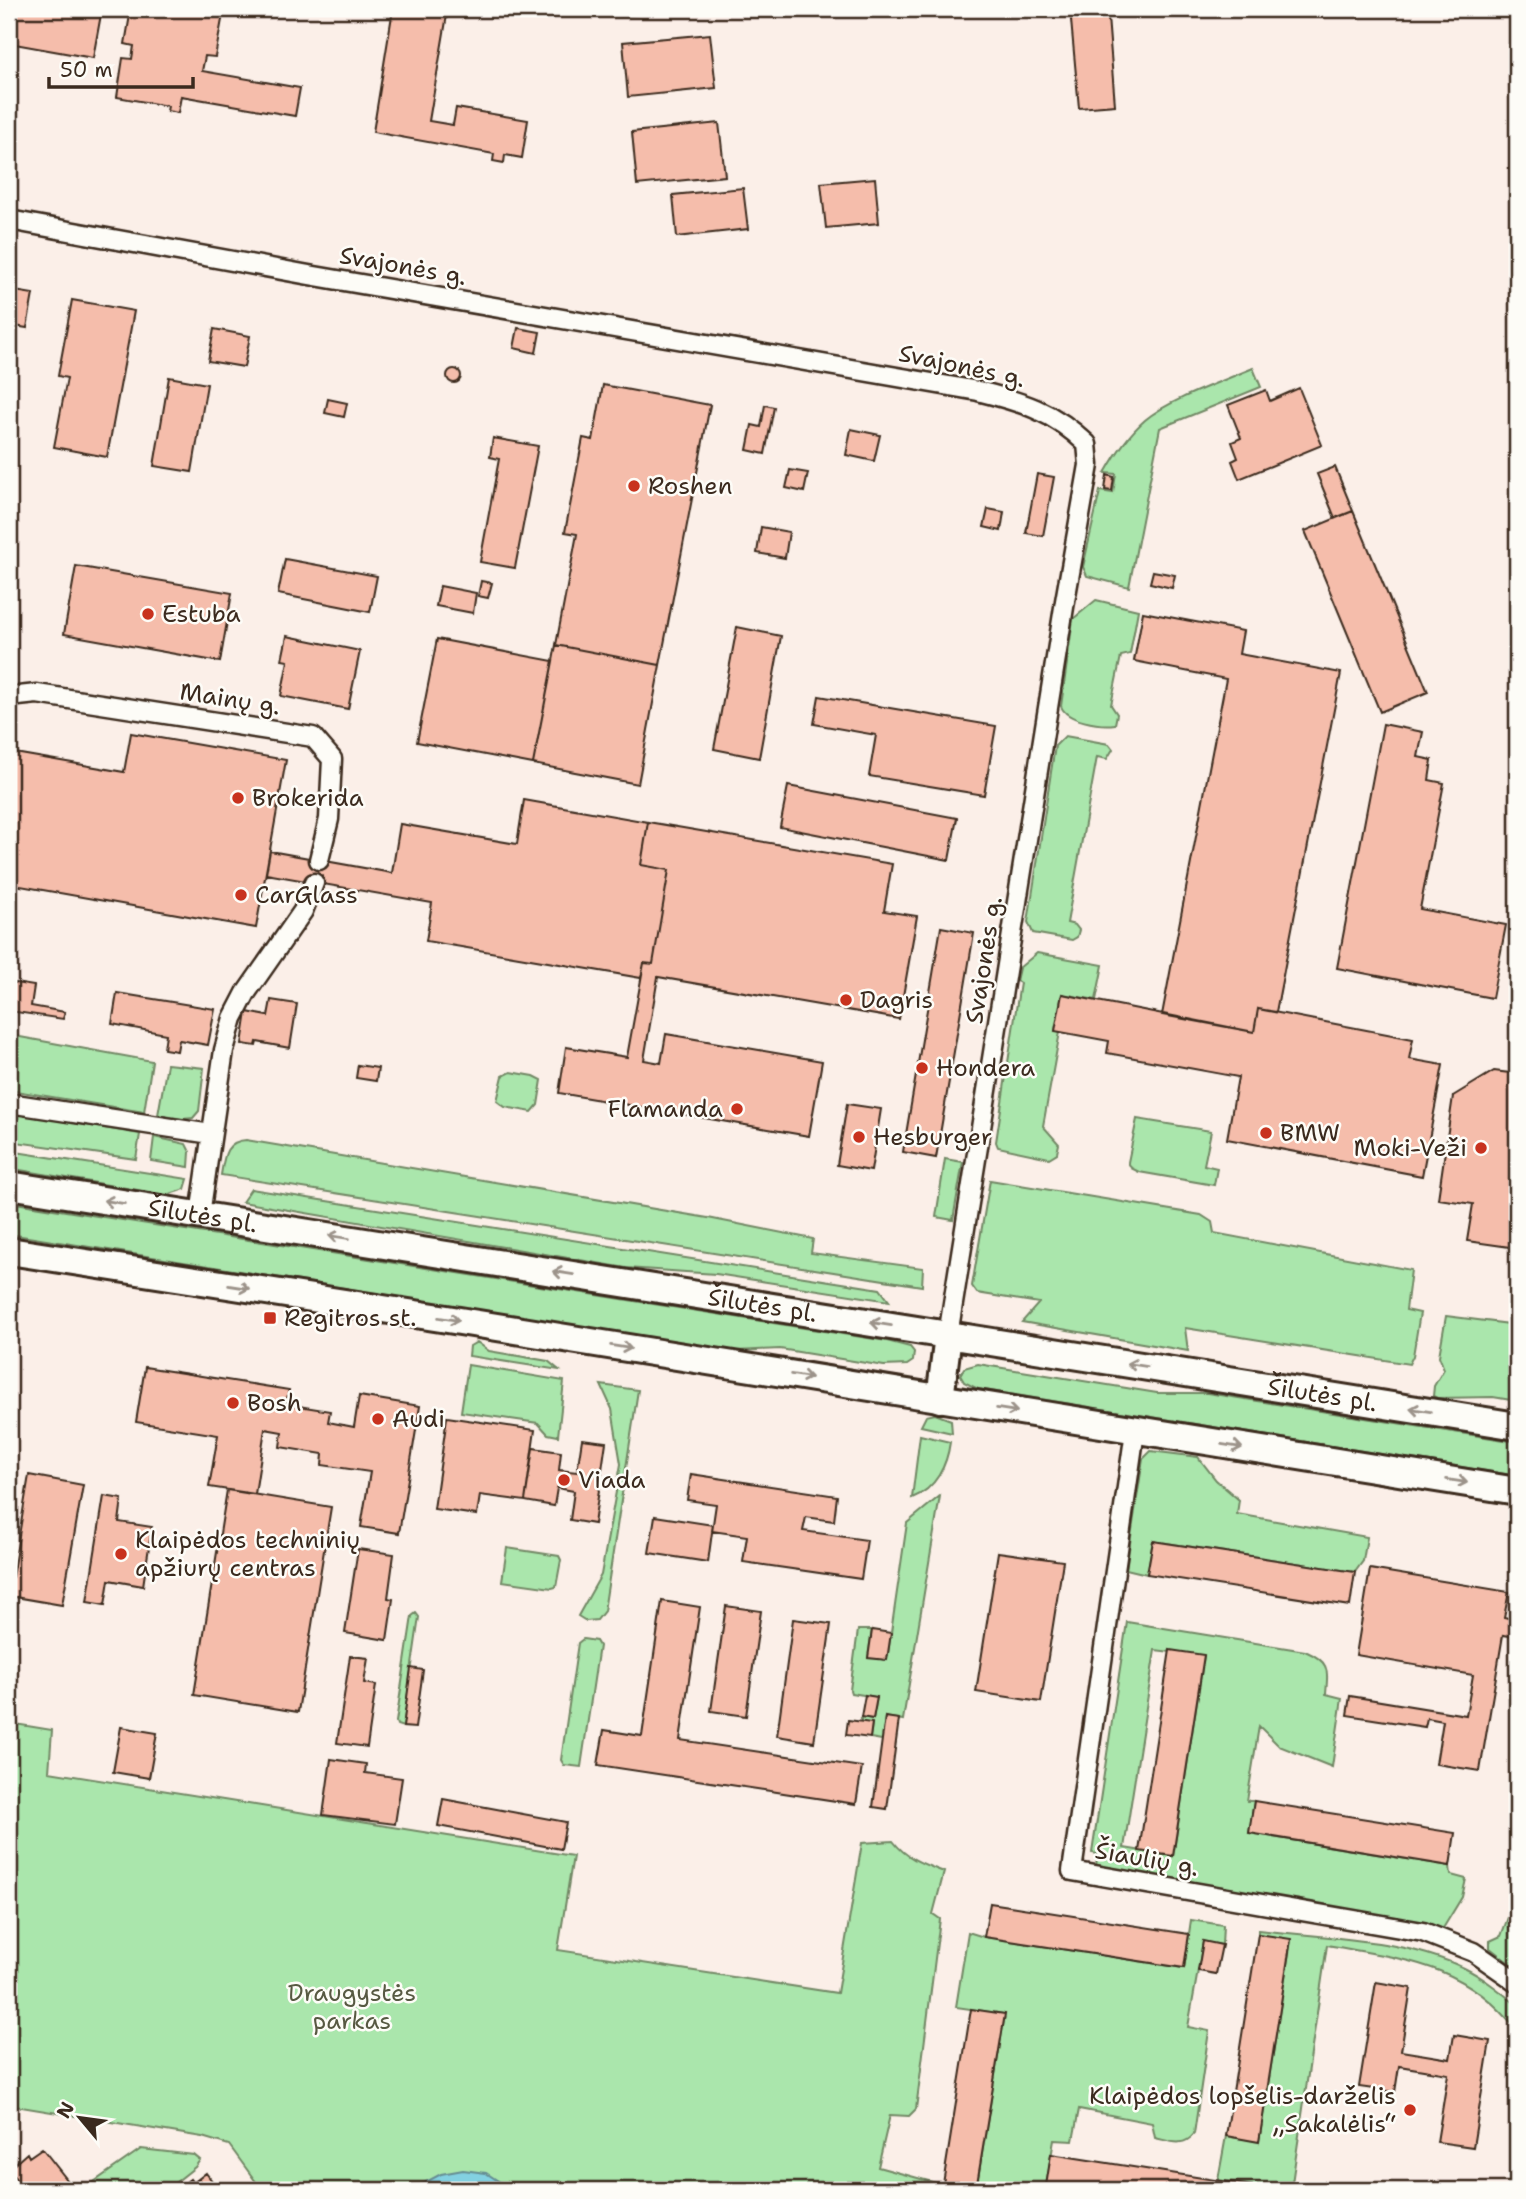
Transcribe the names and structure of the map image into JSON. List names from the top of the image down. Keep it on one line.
{"streets":{"main road":["Šilutės pl."],"street":["Svajonės g.","Mainų g.","Šiaulių g."]},"crossings":[["Svajonės g.","Šilutės pl."]],"parks":["Draugystės parkas"],"places":{"other":["Roshen","Estuba","Brokerida","CarGlass","Dagris","Hondera","Flamanda","BMW","Hesburger","Moki-Veži","Bosh","Audi","Viada","Klaipėdos techninių apžiurų centras","Klaipėdos lopšelis-darželis „Sakalėlis“"],"transit":["Regitros st."]},"scale_bar":"50 m","north":"top left"}
